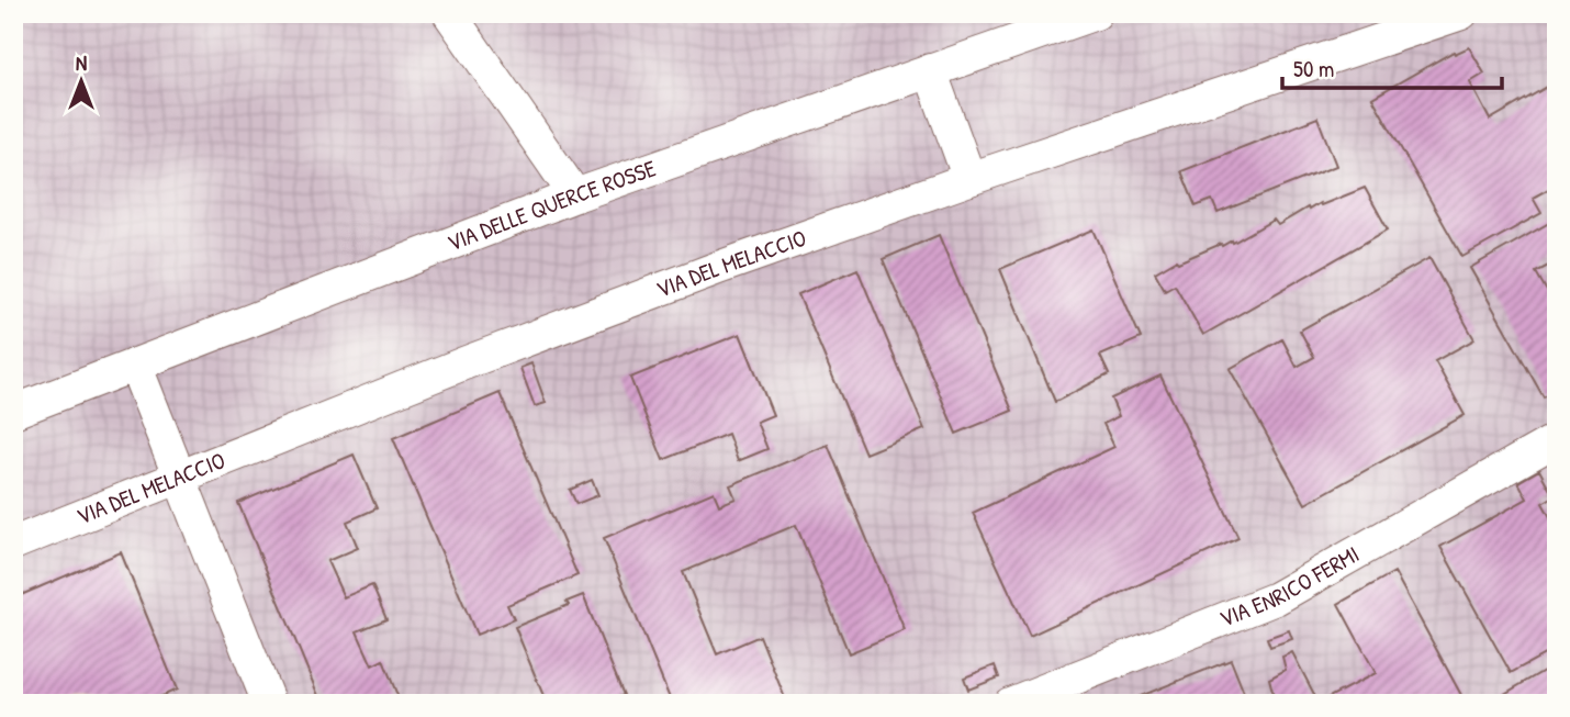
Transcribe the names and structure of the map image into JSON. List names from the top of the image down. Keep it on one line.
{"streets":{"street":["VIA DELLE QUERCE ROSSE","VIA DEL MELACCIO","VIA ENRICO FERMI"]},"scale_bar":"50 m","north":"top"}
